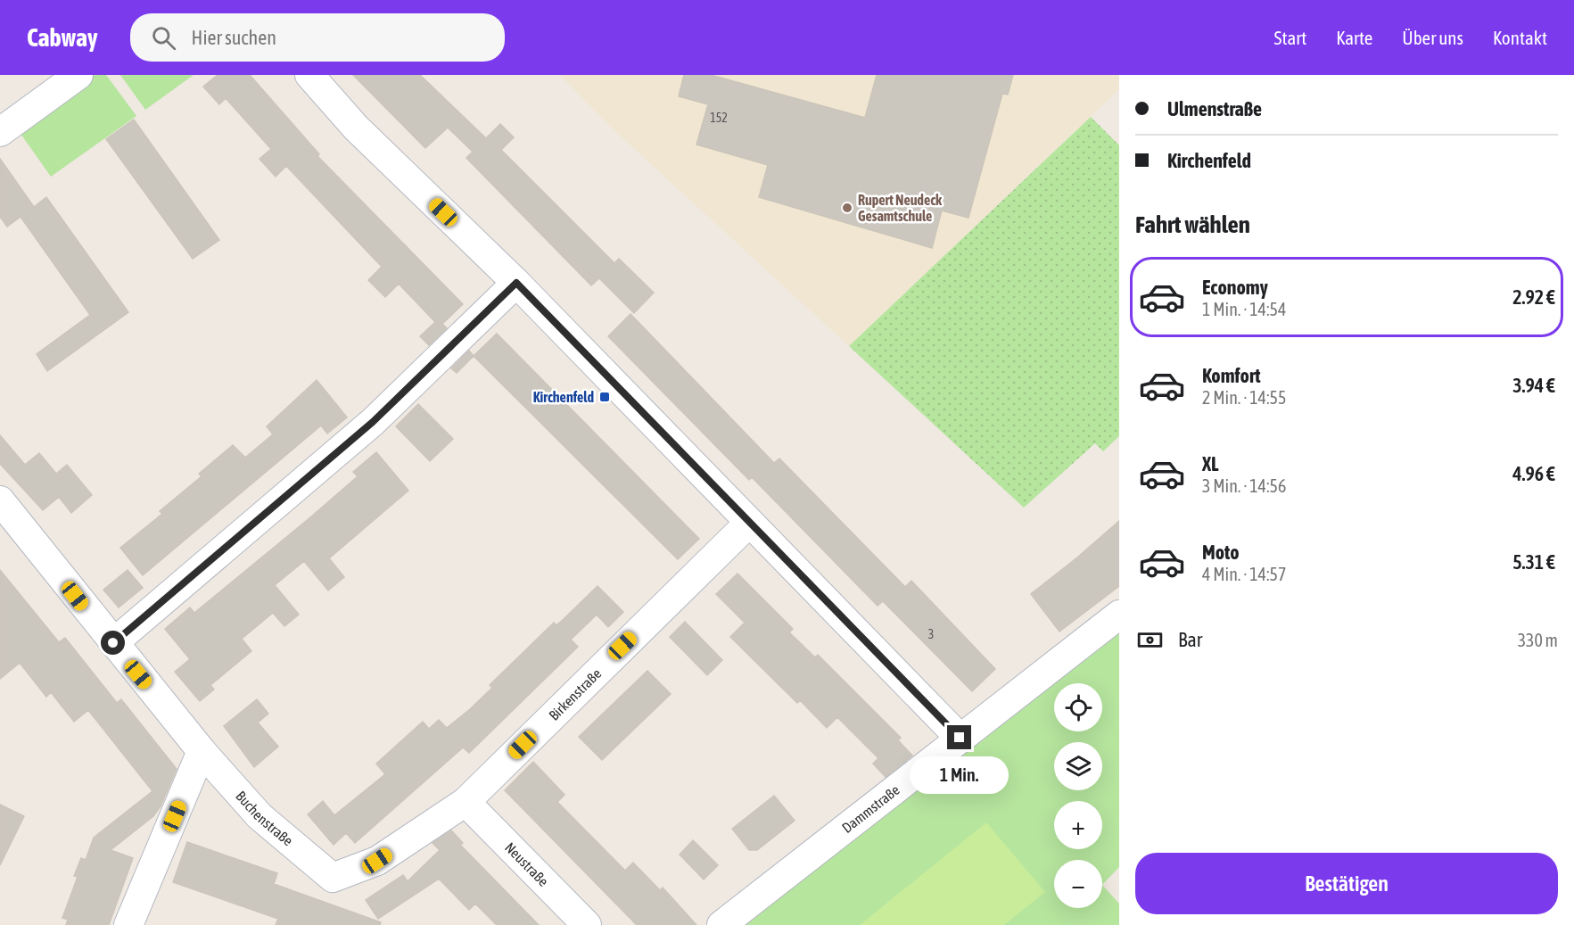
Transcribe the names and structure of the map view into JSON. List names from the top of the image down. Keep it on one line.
{"streets":{"street":["Birkenstraße","Dammstraße","Buchenstraße","Neustraße"]},"crossings":[["Birkenstraße","Buchenstraße"],["Birkenstraße","Neustraße"]],"places":{"other":["Rupert Neudeck Gesamtschule"],"transit":["Kirchenfeld"]},"house_numbers":["152","3"],"page":{"header":"Cabway","search":"Hier suchen","nav":["Start","Karte","Über uns","Kontakt"],"banner":["Ulmenstraße","Kirchenfeld"],"heading":"Fahrt wählen","list":[{"name":"Economy","note":"1 Min. · 14:54","value":"2.92 €"},{"name":"Komfort","note":"2 Min. · 14:55","value":"3.94 €"},{"name":"XL","note":"3 Min. · 14:56","value":"4.96 €"},{"name":"Moto","note":"4 Min. · 14:57","value":"5.31 €"}],"pay":["Bar","330 m"],"map_buttons":["+","−"],"bubble":"1 Min.","buttons":"Bestätigen"}}
